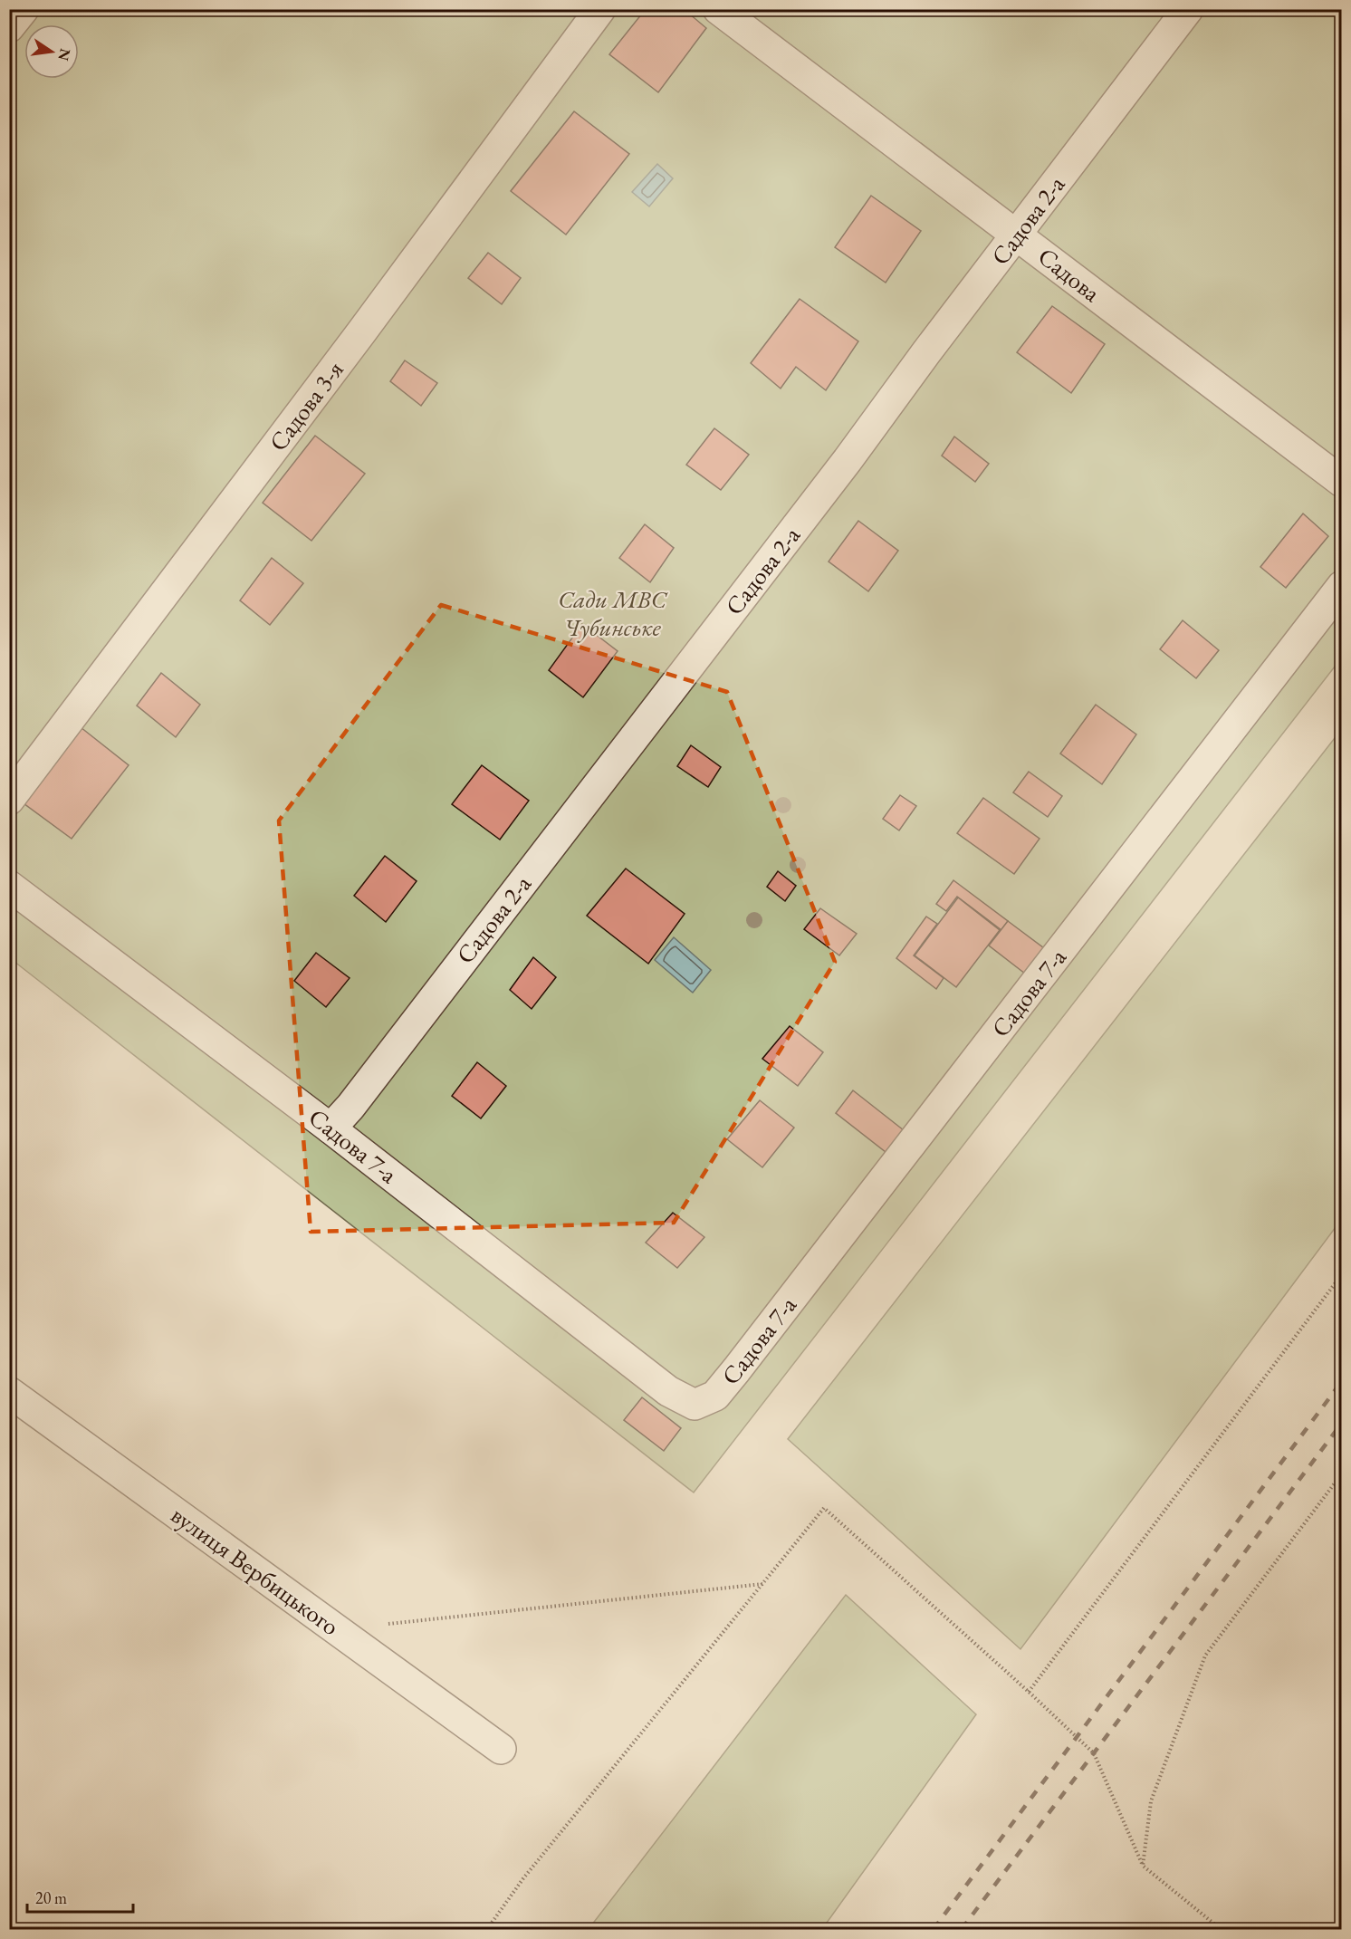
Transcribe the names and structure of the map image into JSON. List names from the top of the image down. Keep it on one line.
{"streets":{"street":["Садова 2-а","Садова","Садова 3-я","Садова 7-а","вулиця Вербицького"]},"crossings":[["Садова 2-а","Садова"],["Садова 2-а","Садова 7-а"]],"parks":["Сади МВС Чубинське"],"scale_bar":"20 m","north":"right"}
